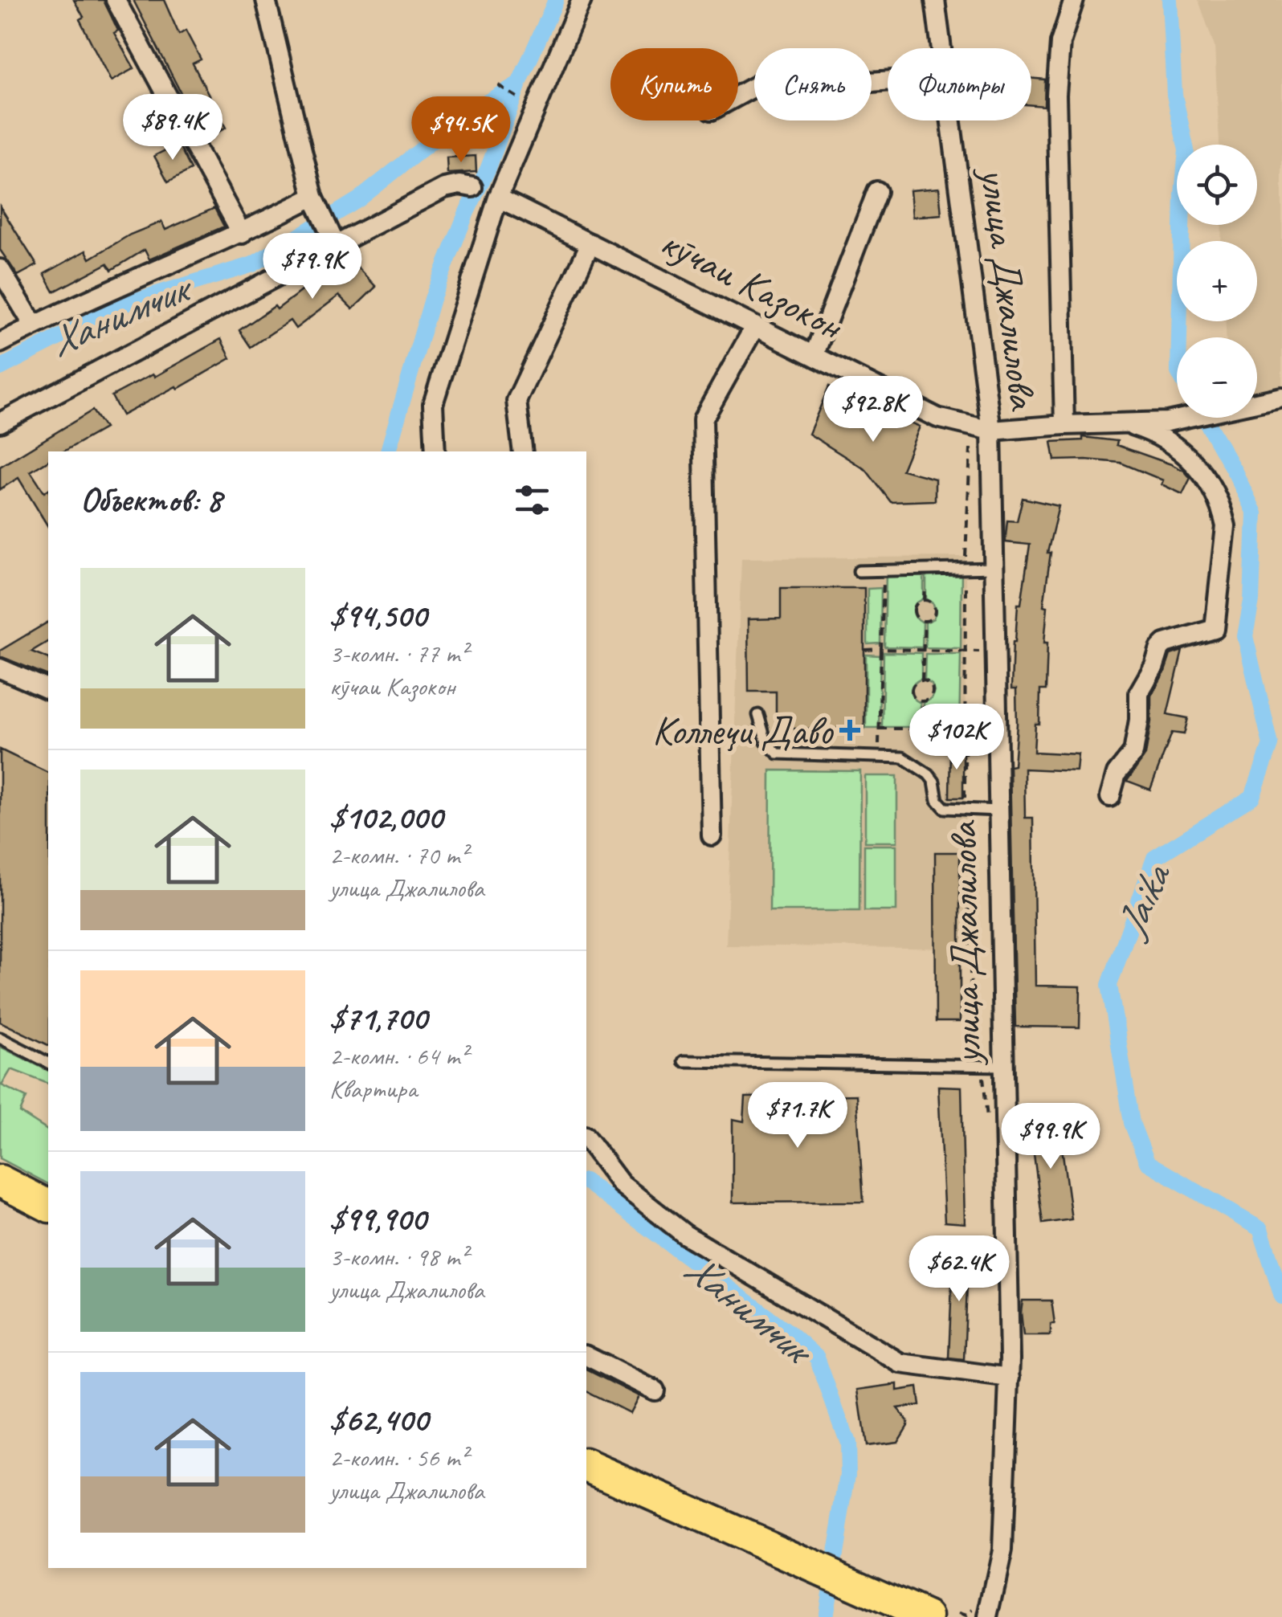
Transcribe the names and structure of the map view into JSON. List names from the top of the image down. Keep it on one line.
{"streets":{"street":["кӯчаи Казокон","улица Джалилова"]},"crossings":[["кӯчаи Казокон","улица Джалилова"]],"water":["Ханимчик","Jaika"],"places":{"health":["Коллеҷи Даво"]},"page":{"chip":["Купить","Снять","Фильтры"],"price":["$89.4K","$94.5K","$79.9K","$92.8K","$102K","$71.7K","$99.9K","$62.4K"],"map_buttons":["+","−"],"heading":"Объектов: 8","list":[{"name":"$94,500","note":"3-комн. · 77 m² · кӯчаи Казокон"},{"name":"$102,000","note":"2-комн. · 70 m² · улица Джалилова"},{"name":"$71,700","note":"2-комн. · 64 m² · Квартира"},{"name":"$99,900","note":"3-комн. · 98 m² · улица Джалилова"},{"name":"$62,400","note":"2-комн. · 56 m² · улица Джалилова"}]}}
